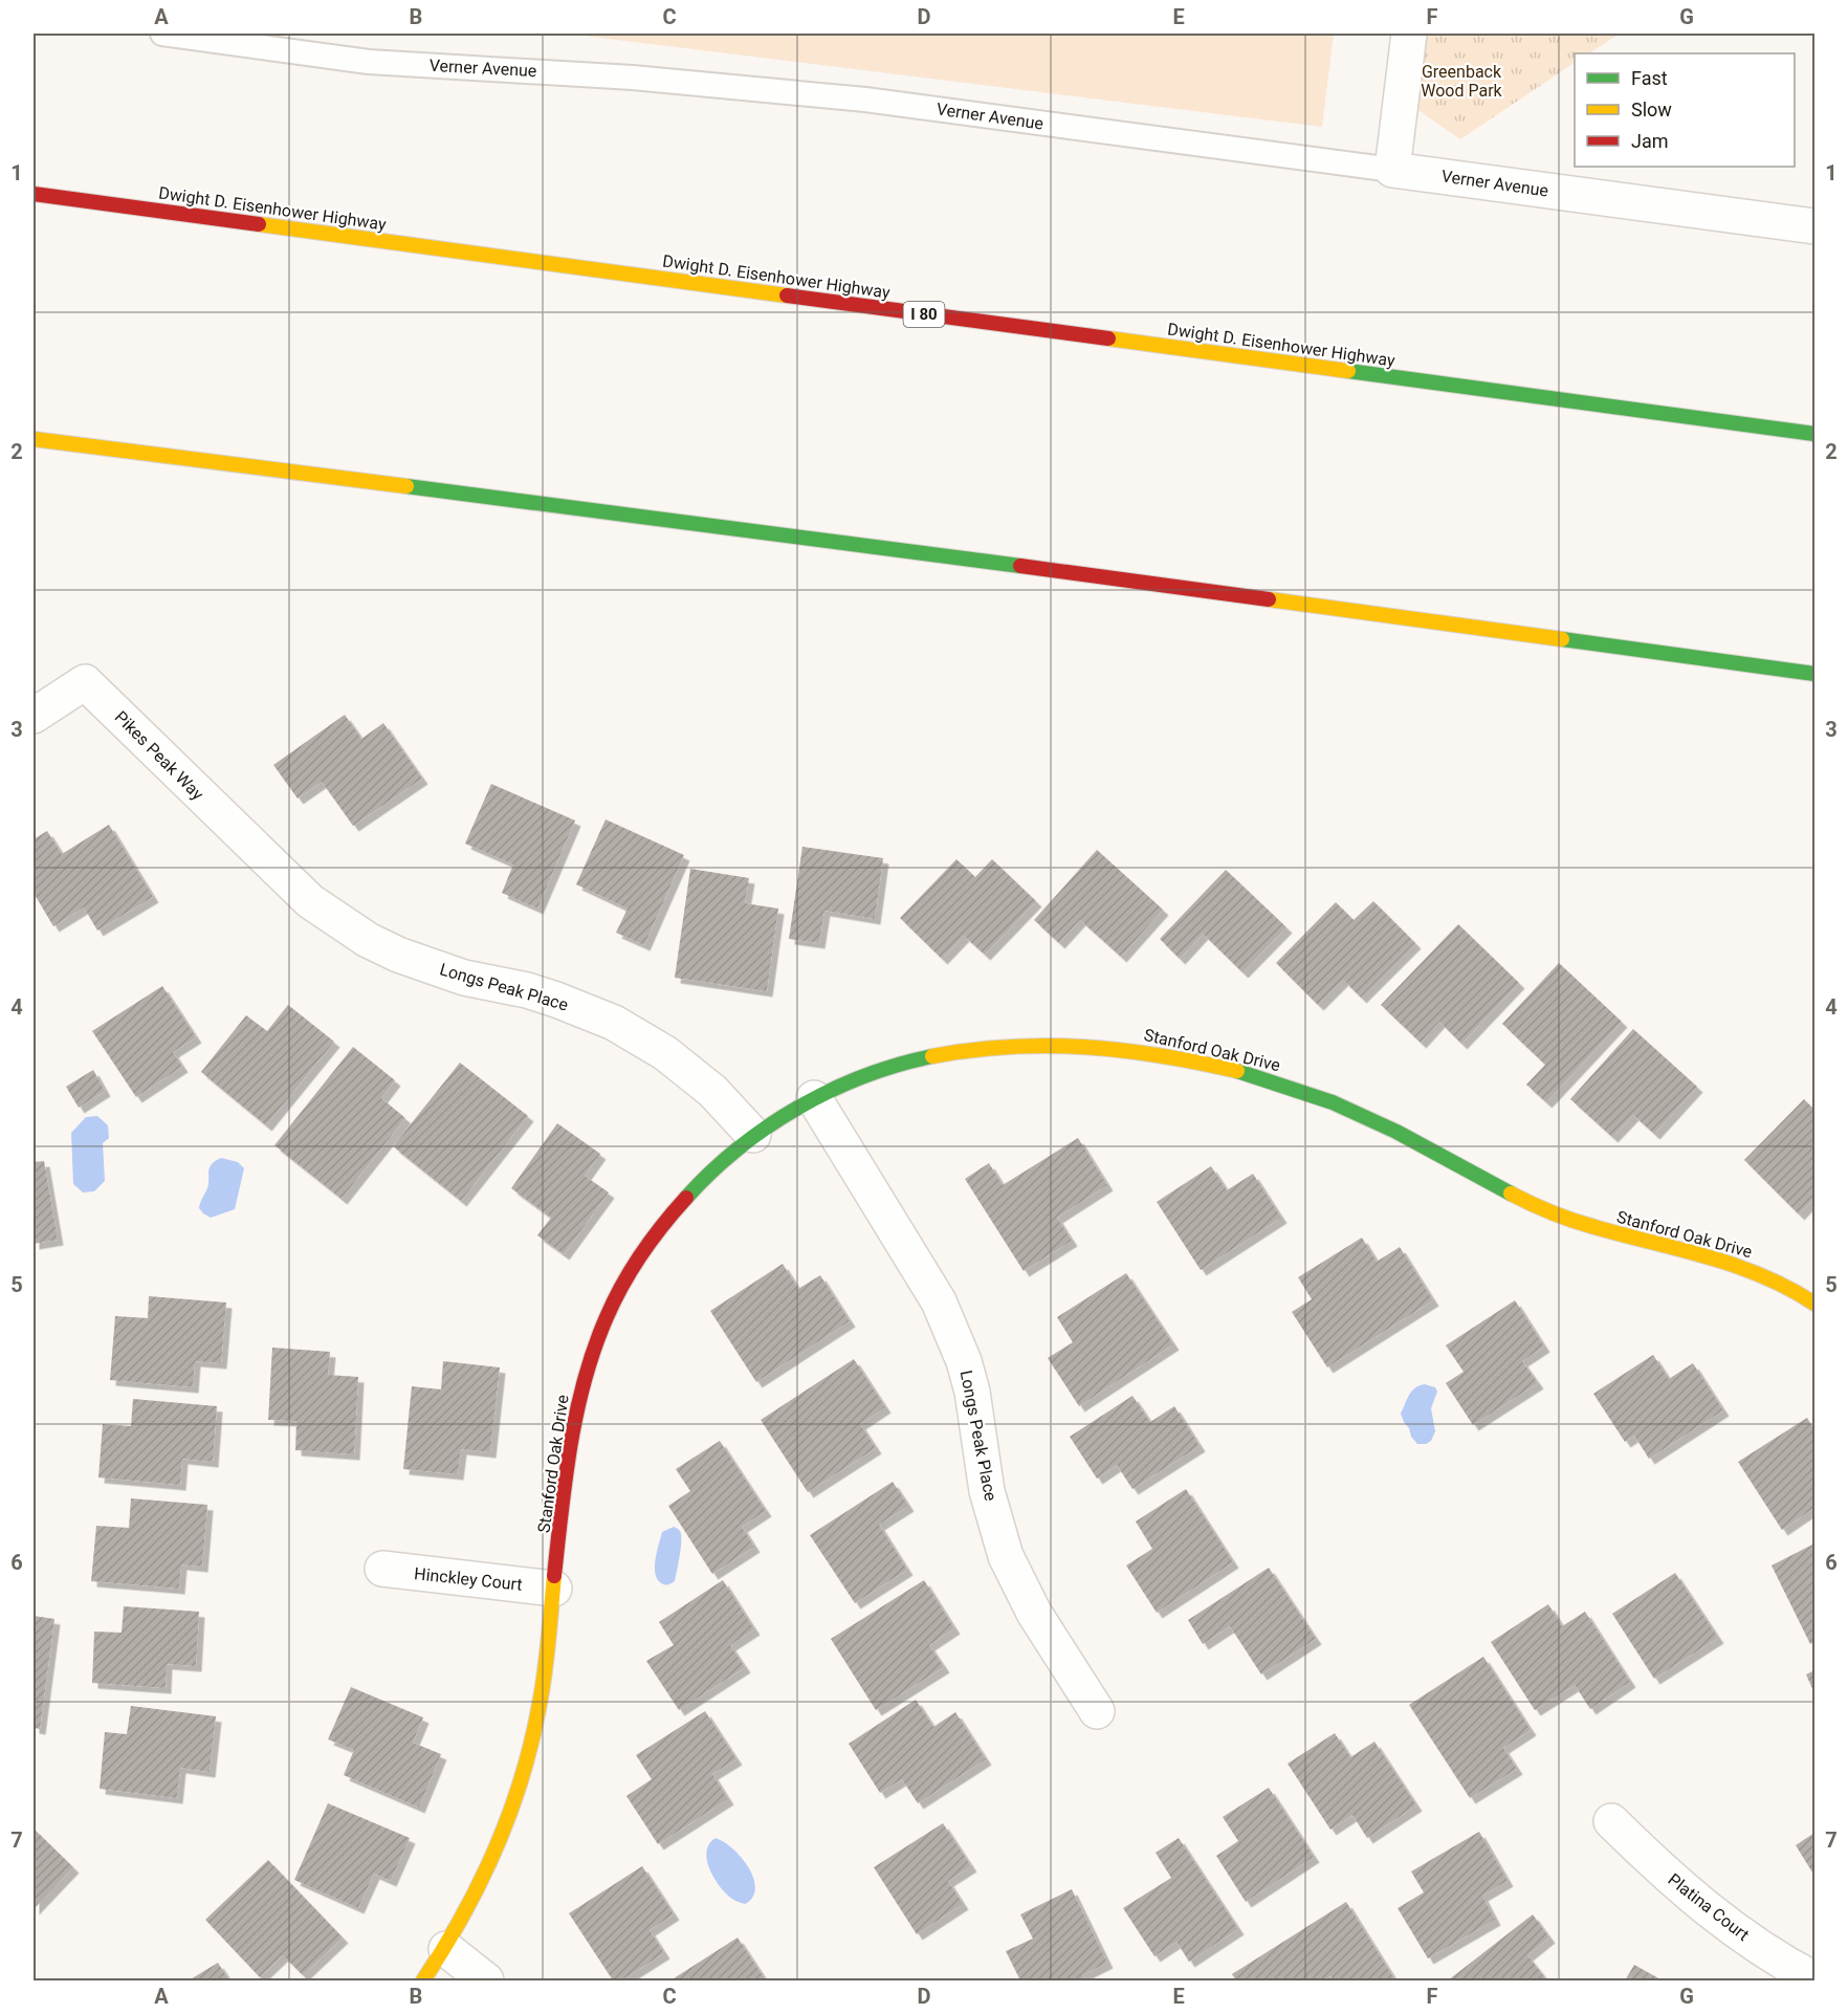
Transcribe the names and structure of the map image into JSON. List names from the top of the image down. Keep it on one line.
{"streets":{"main road":["Dwight D. Eisenhower Highway","I 80","Stanford Oak Drive"],"street":["Verner Avenue","Pikes Peak Way","Longs Peak Place","Hinckley Court","Platina Court"]},"crossings":[["Pikes Peak Way","Longs Peak Place"],["Longs Peak Place","Stanford Oak Drive"],["Stanford Oak Drive","Hinckley Court"]],"parks":["Greenback Wood Park"],"legend":["Fast","Slow","Jam"],"grid":{"columns":["A","B","C","D","E","F","G"],"rows":["1","2","3","4","5","6","7"]}}
